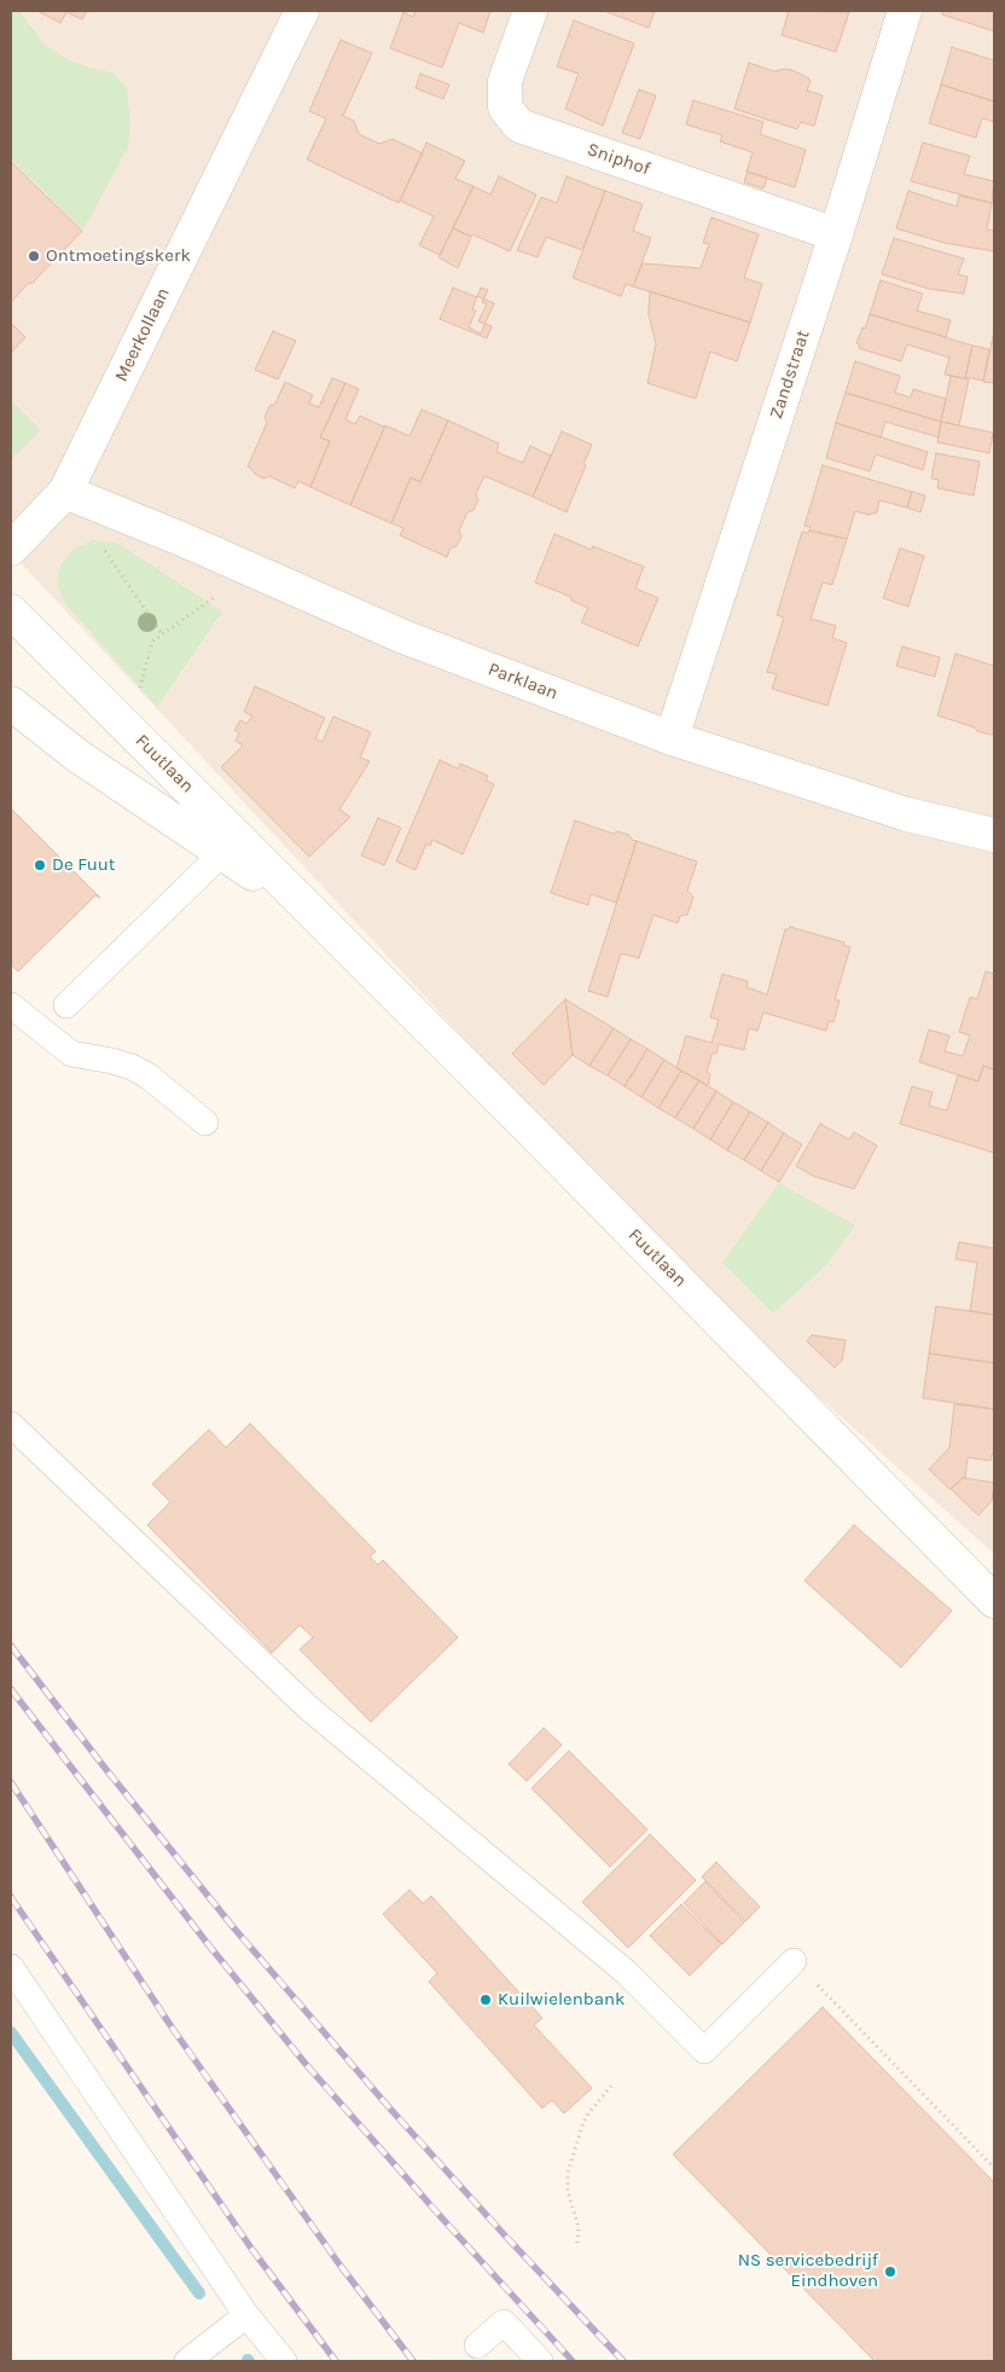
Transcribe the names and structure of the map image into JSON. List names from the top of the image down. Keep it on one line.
{"streets":{"street":["Sniphof","Meerkollaan","Zandstraat","Parklaan","Fuutlaan"]},"crossings":[["Sniphof","Zandstraat"],["Meerkollaan","Parklaan"],["Zandstraat","Parklaan"]],"places":["Ontmoetingskerk","De Fuut","Kuilwielenbank","NS servicebedrijf Eindhoven"]}
